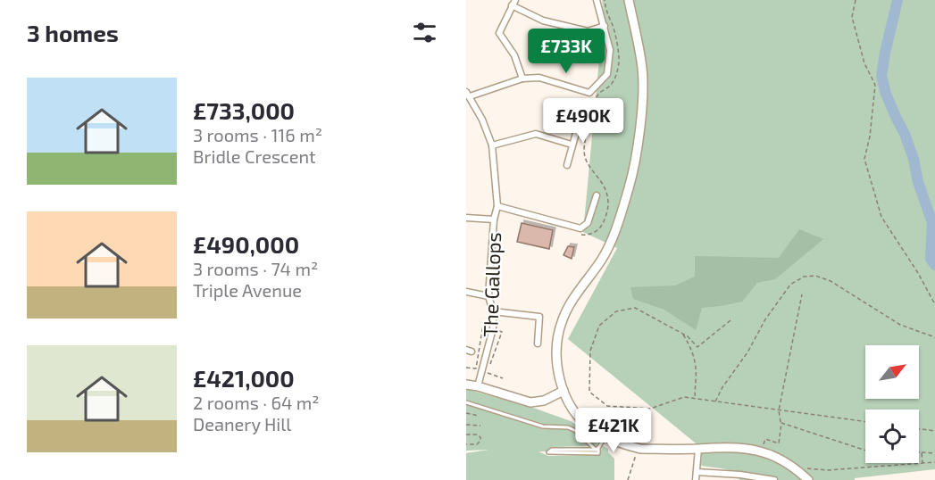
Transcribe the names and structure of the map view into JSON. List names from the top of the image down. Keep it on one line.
{"streets":{"street":["The Gallops"]},"north":"top right","page":{"heading":"3 homes","price":["£733K","£490K","£421K"],"list":[{"name":"£733,000","note":"3 rooms · 116 m² · Bridle Crescent"},{"name":"£490,000","note":"3 rooms · 74 m² · Triple Avenue"},{"name":"£421,000","note":"2 rooms · 64 m² · Deanery Hill"}]}}
